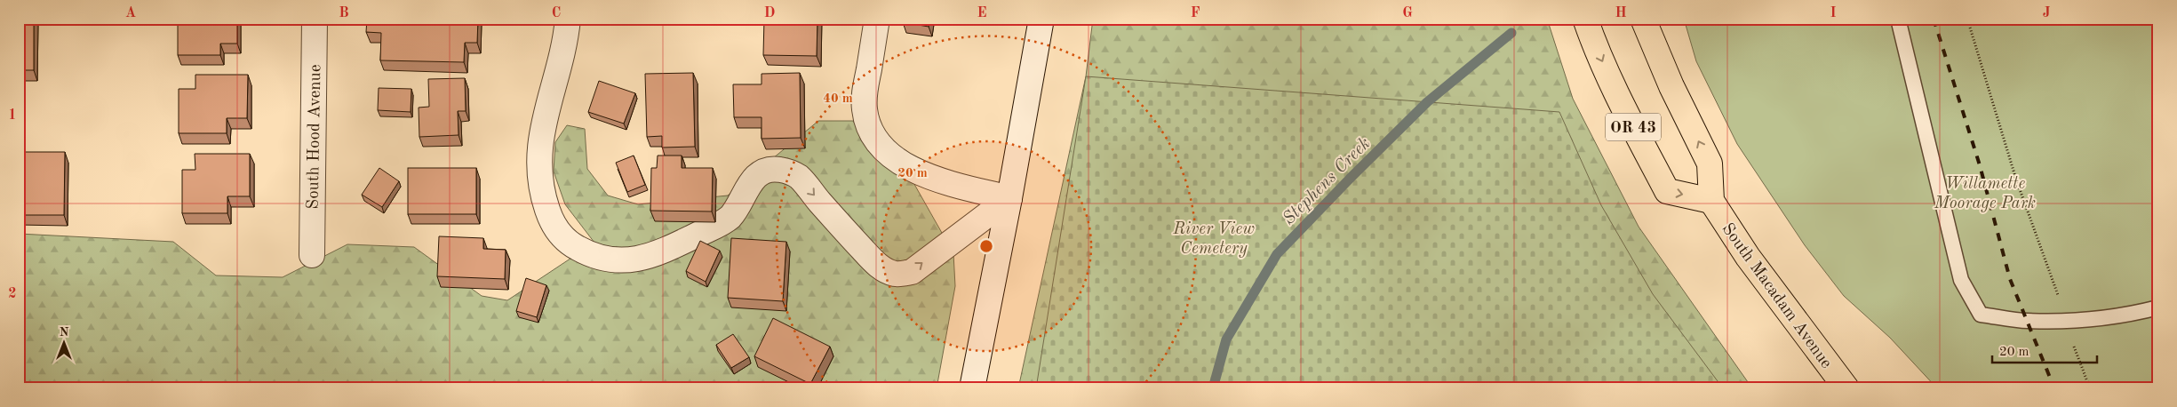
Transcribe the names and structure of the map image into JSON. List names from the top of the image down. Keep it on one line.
{"streets":{"main road":["OR 43","South Macadam Avenue"],"street":["South Hood Avenue"]},"crossings":[["OR 43","South Macadam Avenue"]],"water":["Stephens Creek"],"parks":["Willamette Moorage Park","River View Cemetery"],"scale_bar":"20 m","north":"top","grid":{"columns":["A","B","C","D","E","F","G","H","I","J"],"rows":["1","2"]},"rings":["40 m","20 m"]}
